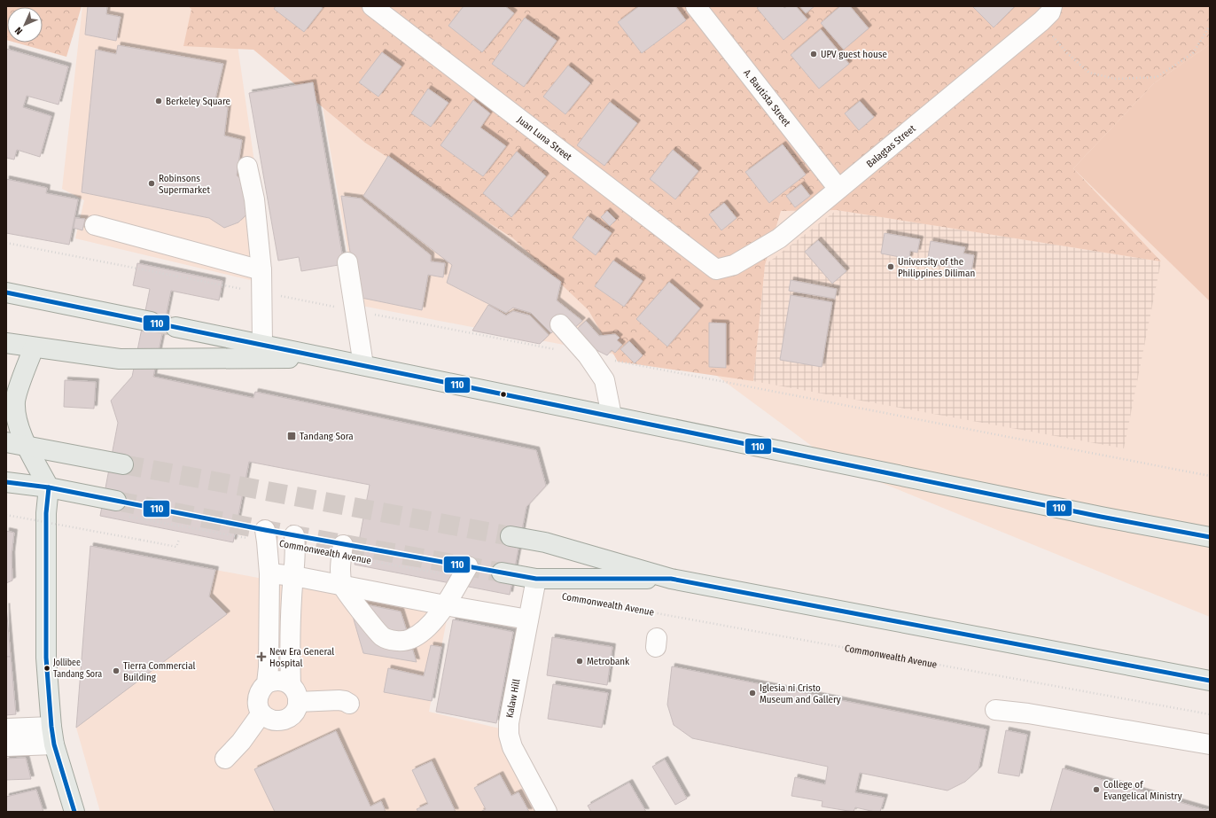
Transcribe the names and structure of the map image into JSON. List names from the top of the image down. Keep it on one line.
{"streets":{"main road":["Commonwealth Avenue"],"street":["A. Bautista Street","Juan Luna Street","Balagtas Street","Kalaw Hill"]},"crossings":[["A. Bautista Street","Balagtas Street"],["Juan Luna Street","Balagtas Street"],["Commonwealth Avenue","Kalaw Hill"]],"places":{"other":["UPV guest house","Berkeley Square","Robinsons Supermarket","University of the Philippines Diliman","Metrobank","Jollibee Tandang Sora","Tierra Commercial Building","Iglesia ni Cristo Museum and Gallery","College of Evangelical Ministry"],"transit":["Tandang Sora"],"health":["New Era General Hospital"]},"lines":["transit line 110"],"north":"bottom left"}
